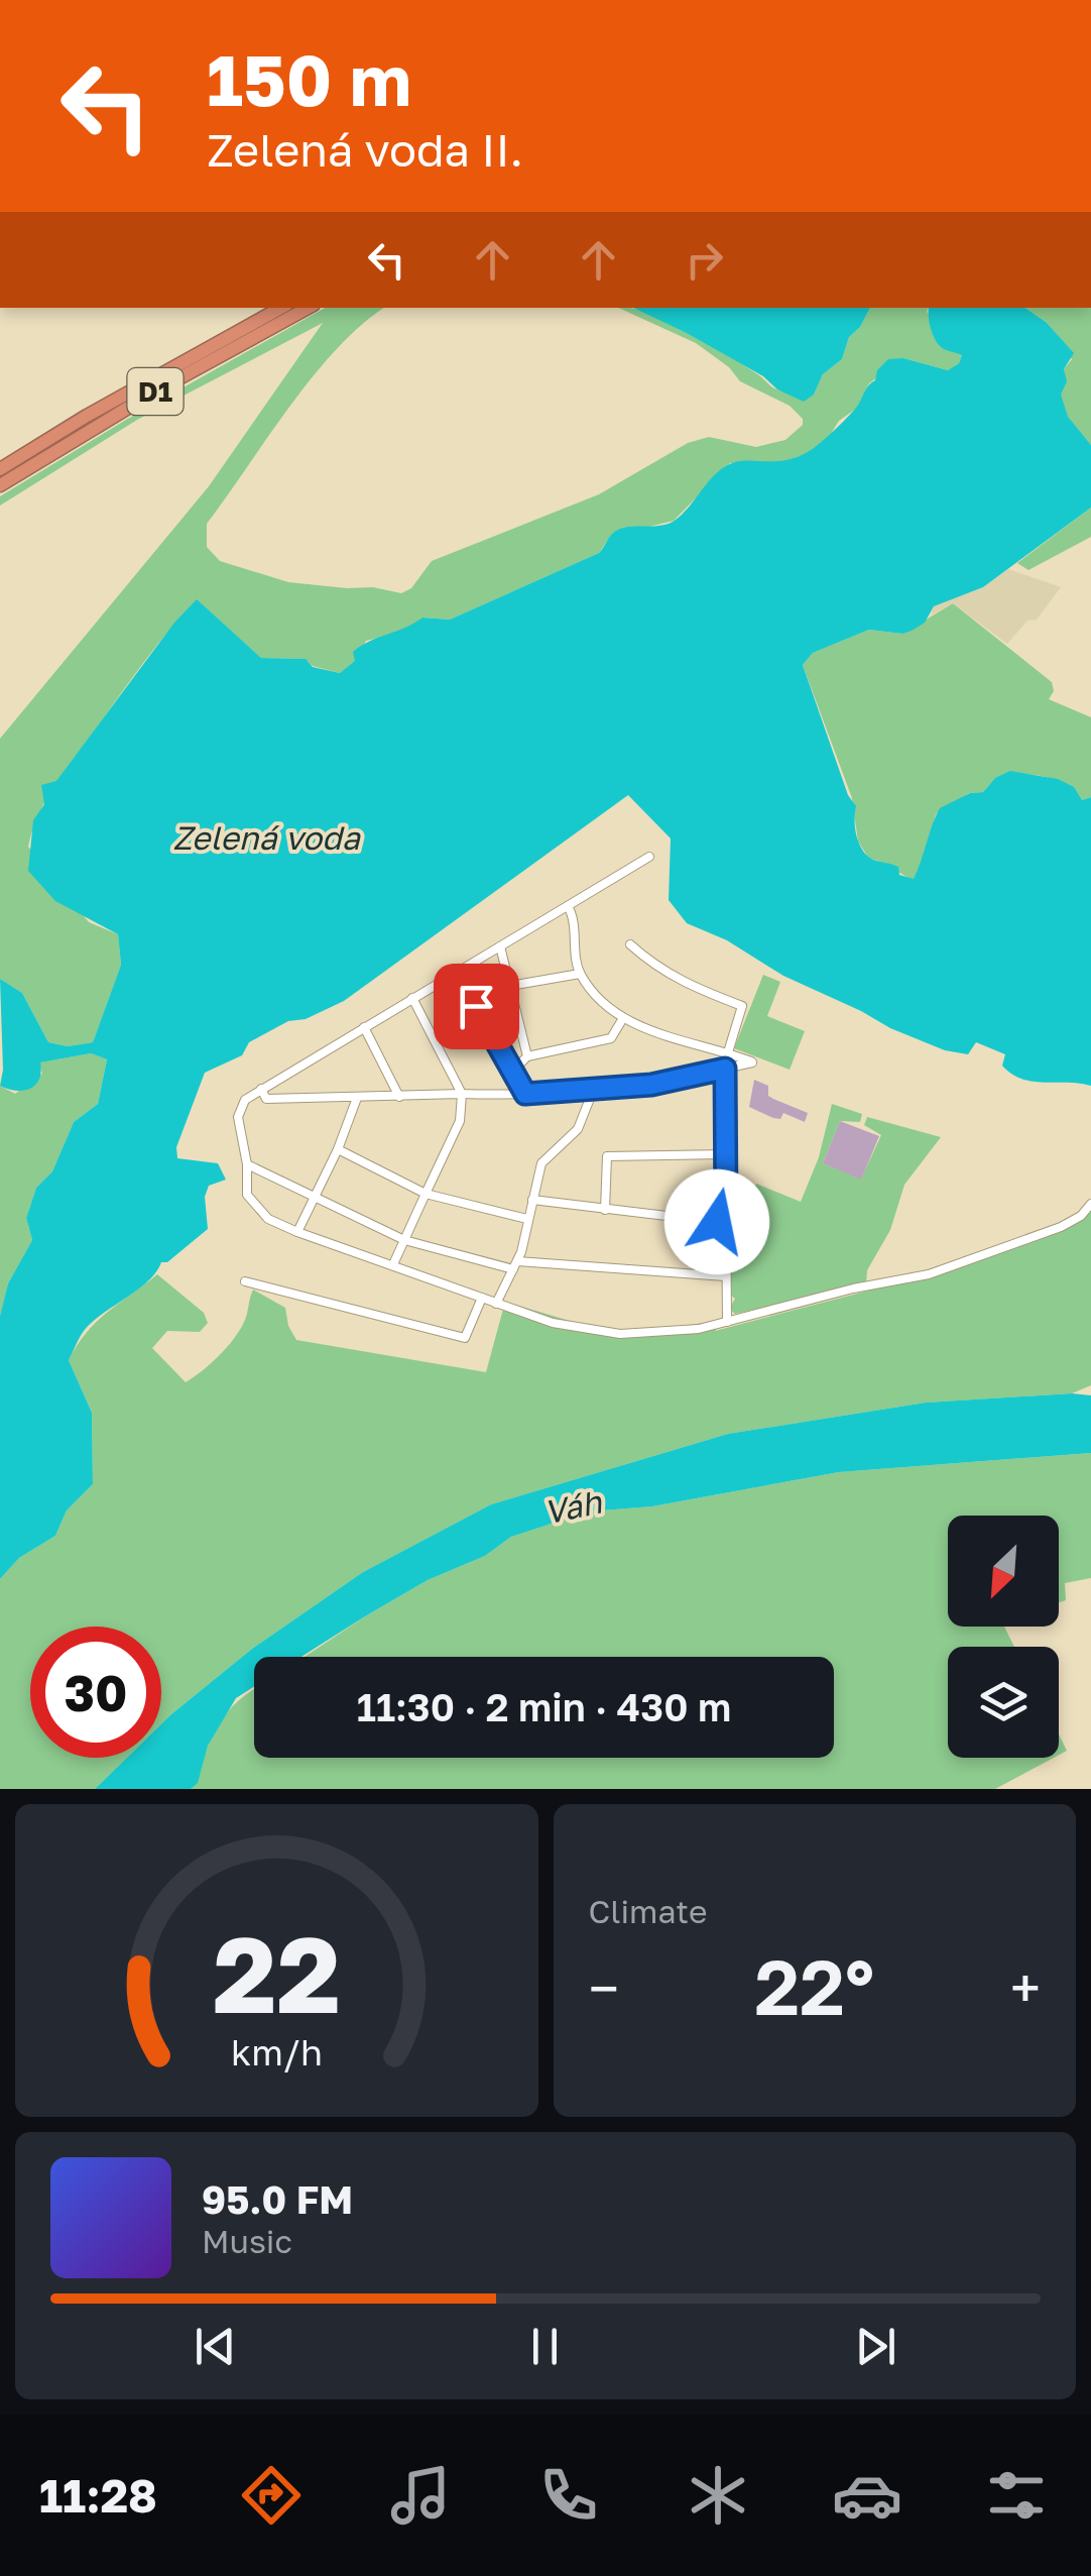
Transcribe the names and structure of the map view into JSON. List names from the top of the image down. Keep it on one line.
{"streets":{"highway":["D1"]},"water":["Zelená voda","Váh"],"north":"bottom left","page":{"turn":["150 m","Zelená voda II."],"limit":"30","trip":"11:30 · 2 min · 430 m","tile":"Climate","heat":["−","22°","+"],"song":["95.0 FM","Music"],"tabs":"11:28","gauge":["22","km/h"]}}
